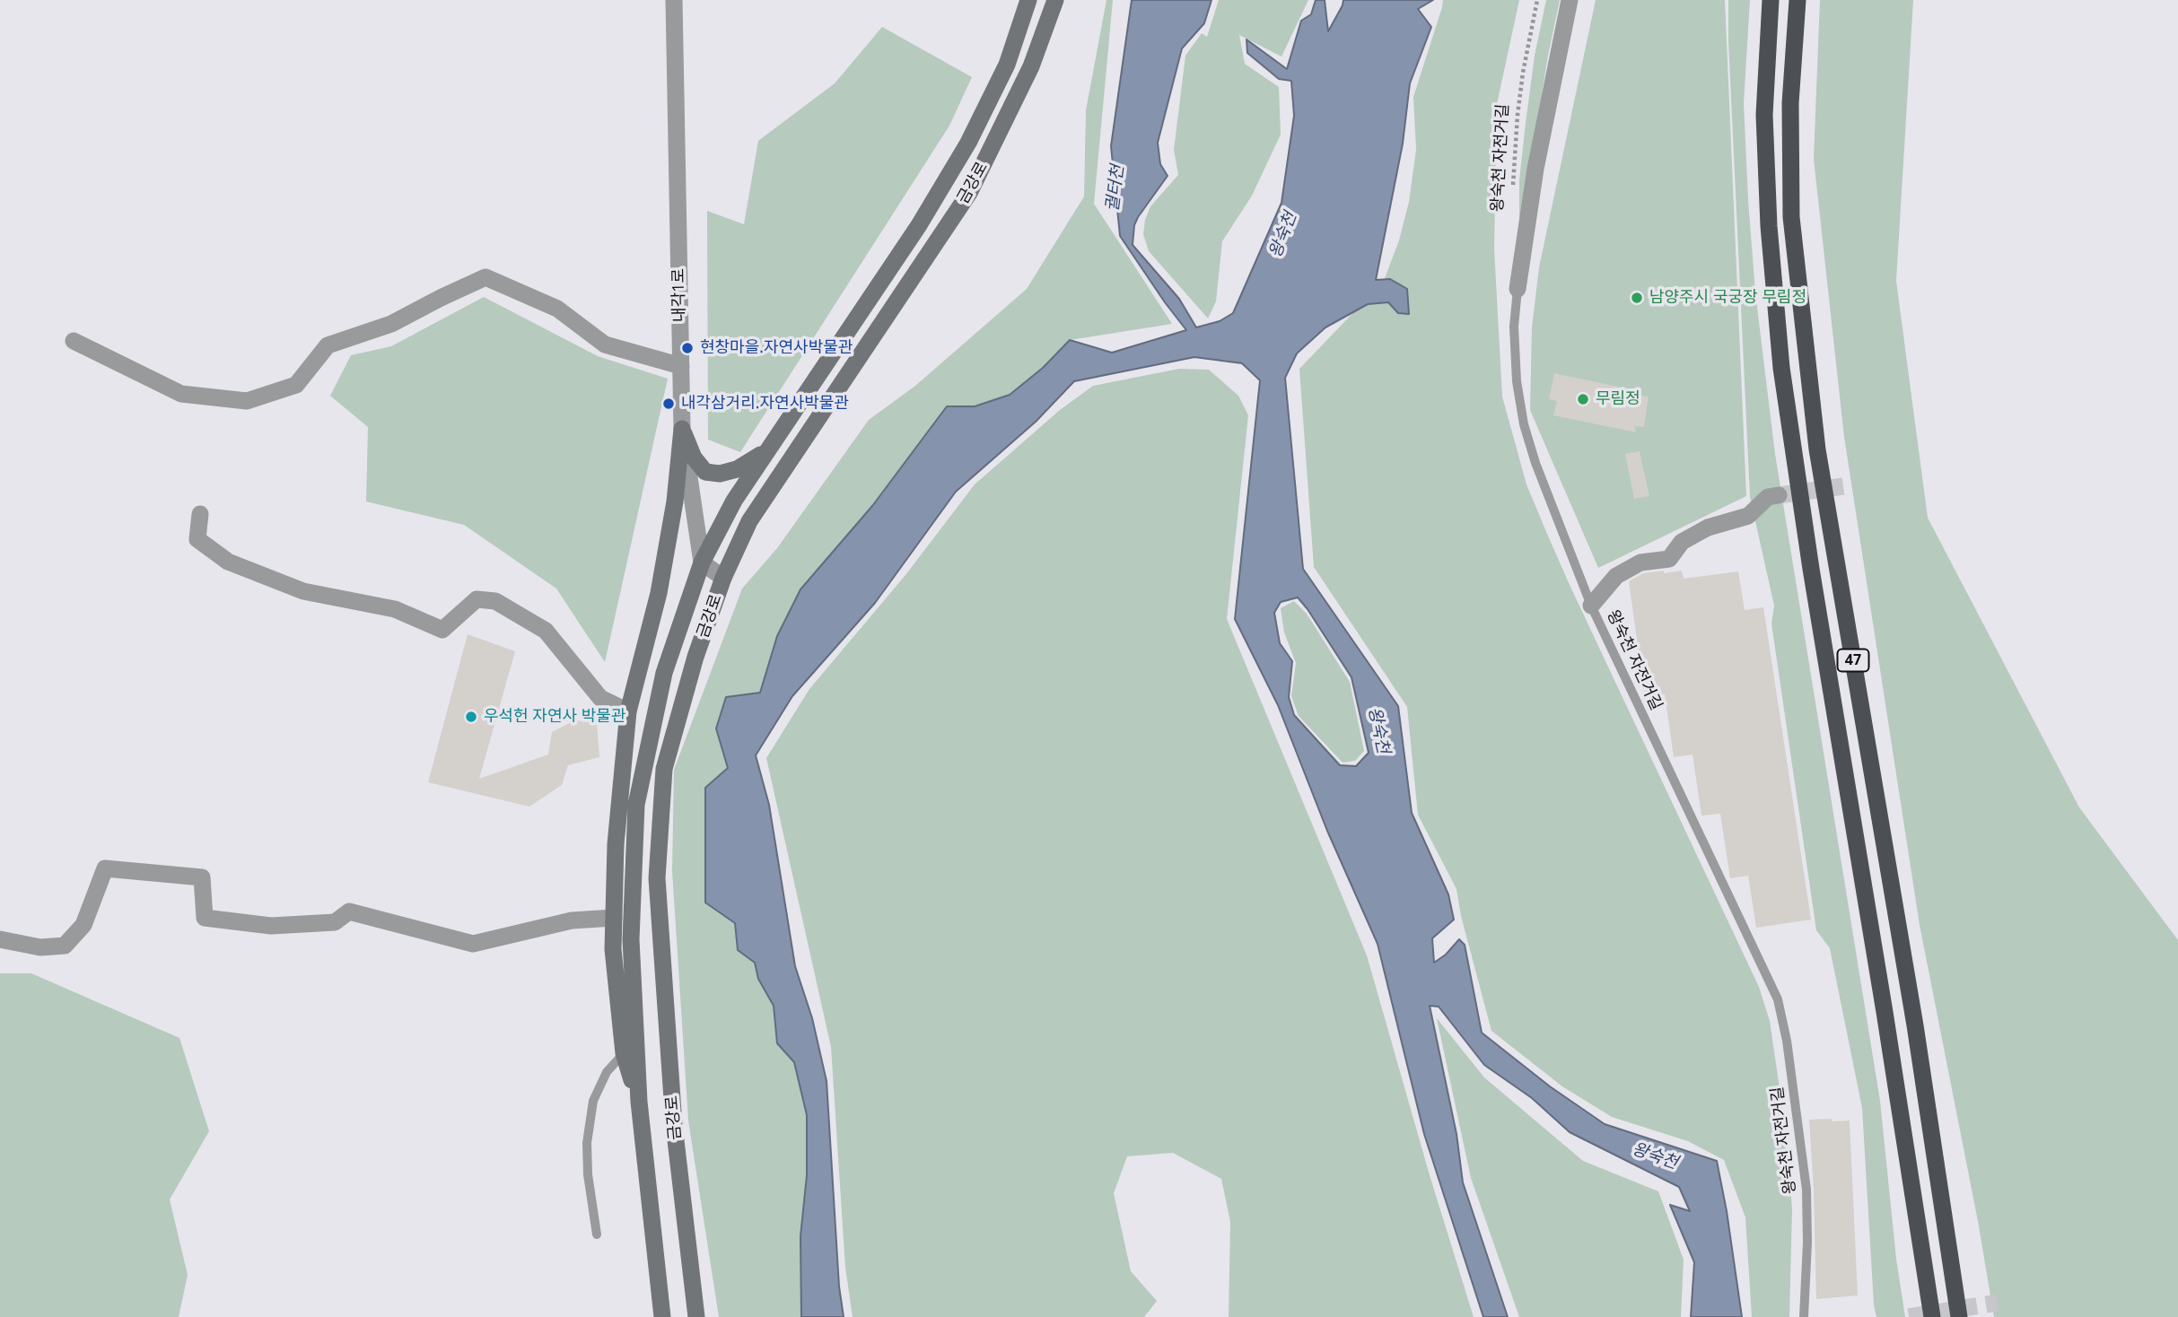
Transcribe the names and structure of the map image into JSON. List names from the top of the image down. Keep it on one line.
{"streets":{"highway":["47"],"main road":["금강로"],"street":["내각1로"],"lane":["왕숙천 자전거길"]},"crossings":[["금강로","내각1로"]],"water":["궐터천","왕숙천"],"places":["남양주시 국궁장 무림정","현창마을.자연사박물관","무림정","내각삼거리.자연사박물관","우석헌 자연사 박물관"]}
